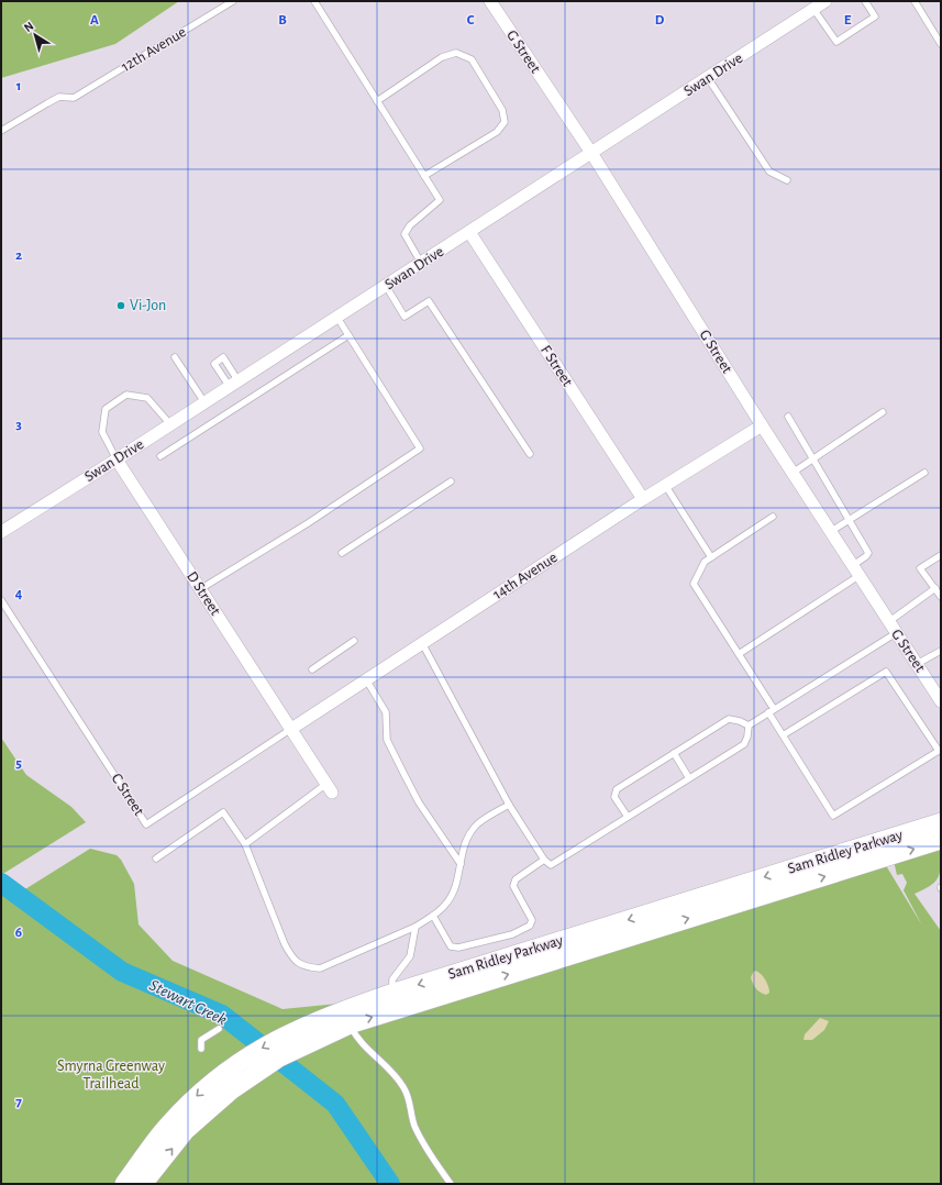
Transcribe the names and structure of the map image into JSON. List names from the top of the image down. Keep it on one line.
{"streets":{"main road":["Sam Ridley Parkway"],"street":["G Street","Swan Drive","F Street","14th Avenue","D Street"],"lane":["12th Avenue","C Street"]},"crossings":[["G Street","Swan Drive"],["G Street","14th Avenue"],["Swan Drive","F Street"],["Swan Drive","D Street"],["F Street","14th Avenue"],["14th Avenue","D Street"],["14th Avenue","C Street"],["D Street","C Street"]],"water":["Stewart Creek"],"parks":["Smyrna Greenway Trailhead"],"places":["Vi-Jon"],"north":"top left","grid":{"columns":["A","B","C","D","E"],"rows":["1","2","3","4","5","6","7"]}}
